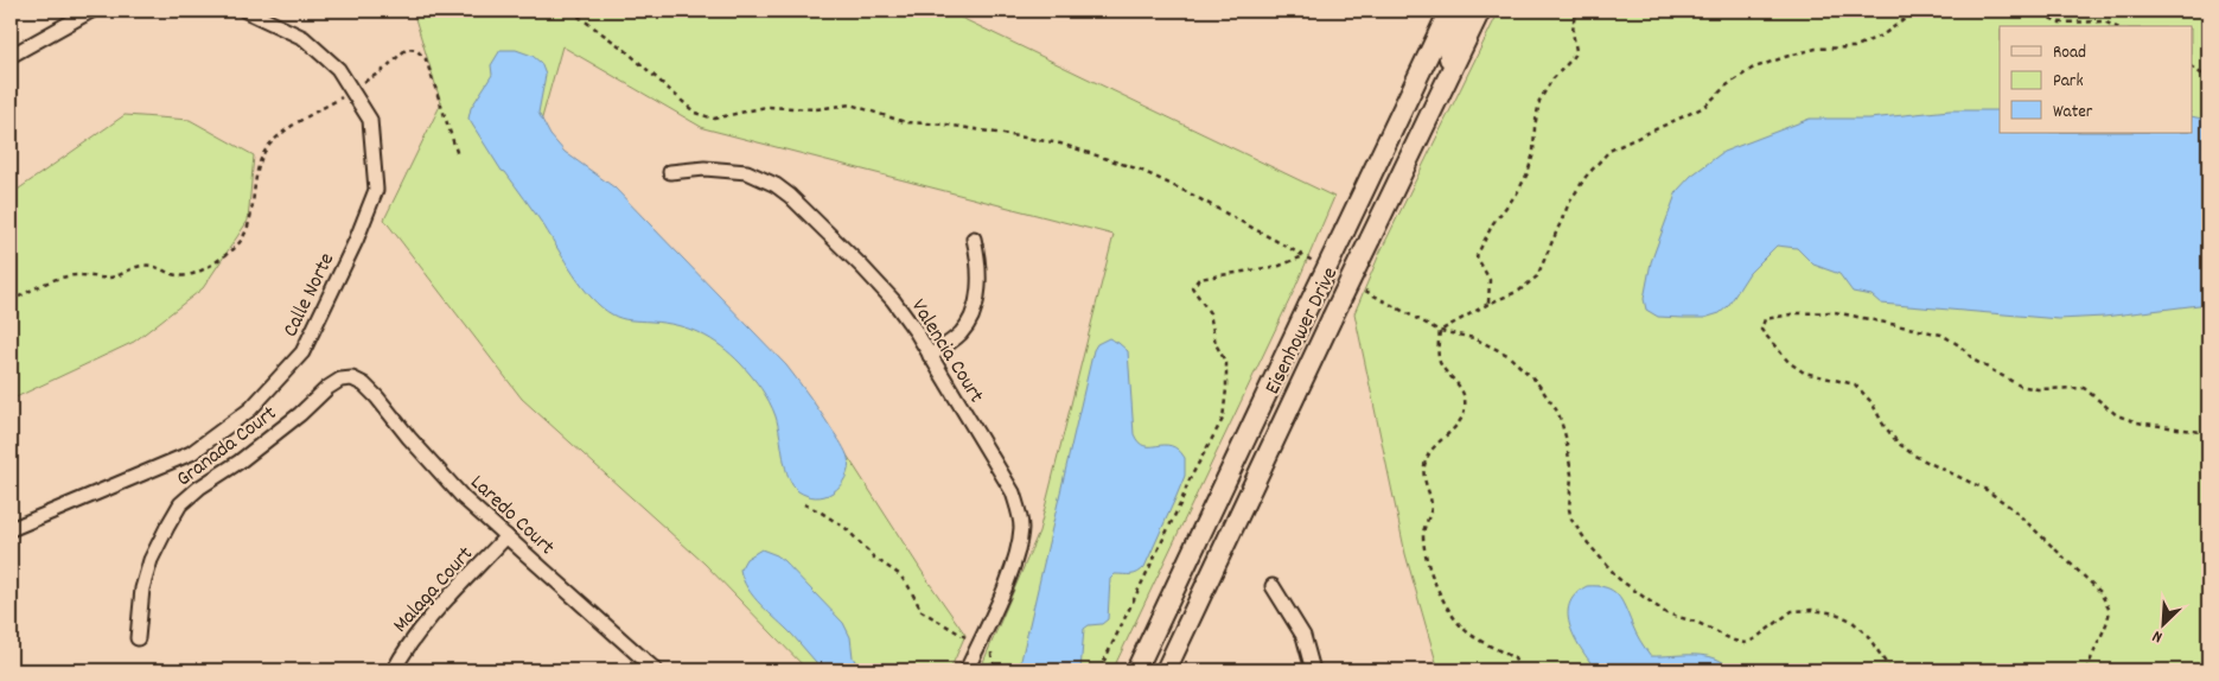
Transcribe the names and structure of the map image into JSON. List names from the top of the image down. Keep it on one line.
{"streets":{"main road":["Eisenhower Drive"],"street":["Calle Norte","Valencia Court","Granada Court","Laredo Court","Malaga Court"]},"crossings":[["Granada Court","Laredo Court"],["Laredo Court","Malaga Court"]],"legend":["Road","Park","Water"],"north":"bottom left"}
